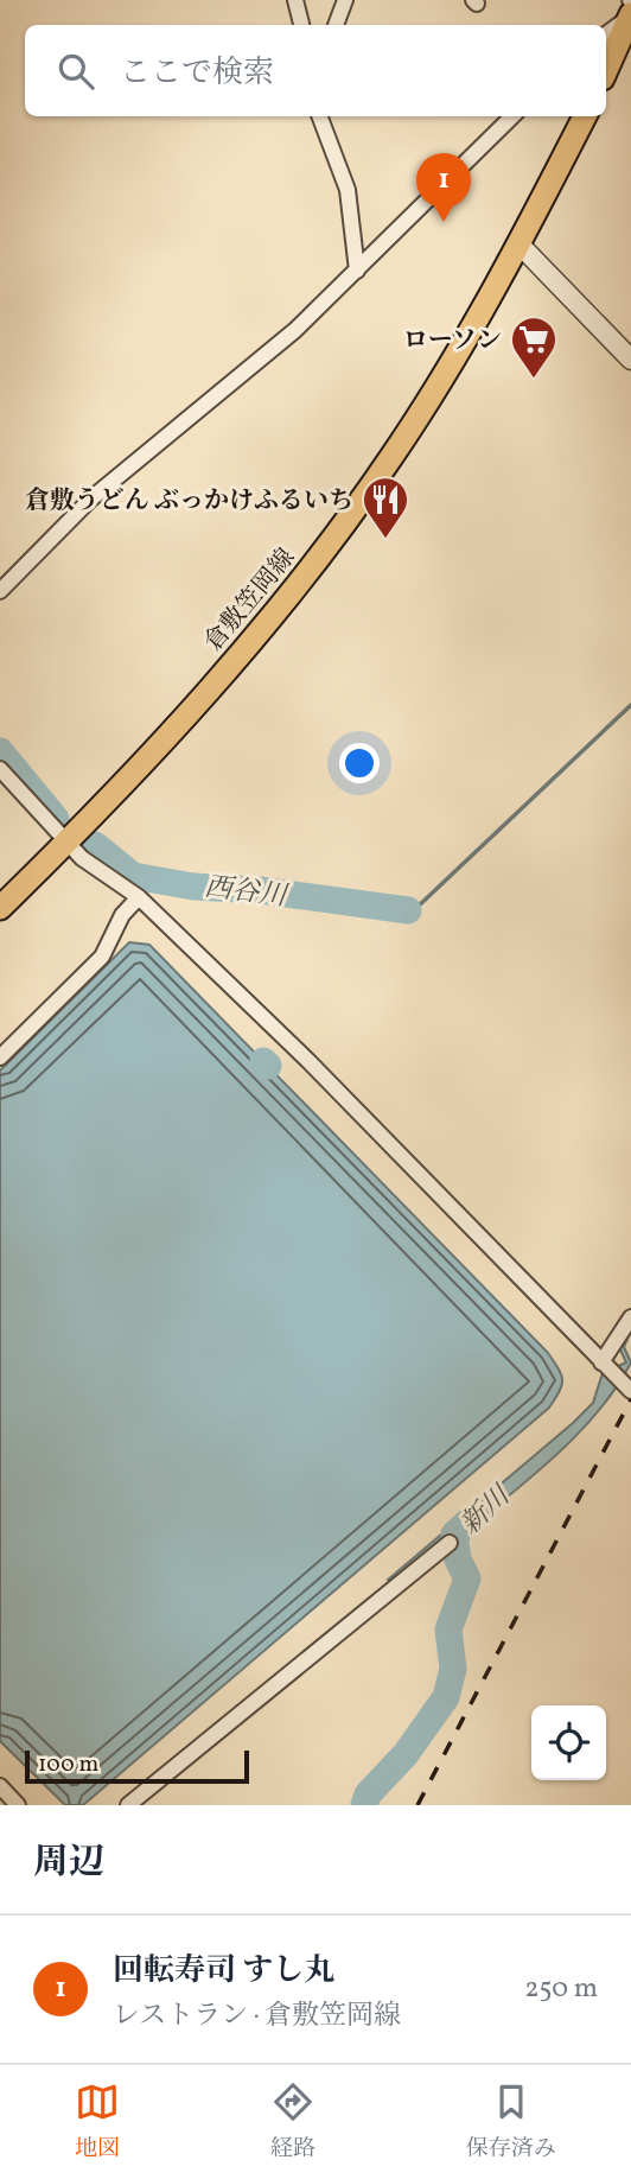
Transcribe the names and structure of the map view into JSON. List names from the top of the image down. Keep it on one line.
{"streets":{"main road":["倉敷笠岡線"]},"water":["西谷川","新川"],"places":{"supermarket":["ローソン"],"restaurant":["倉敷うどん ぶっかけふるいち"]},"scale_bar":"100 m","page":{"search":"ここで検索","pins":"1","scale":"100 m","heading":"周辺","list":[{"mark":"1","name":"回転寿司 すし丸","note":"レストラン · 倉敷笠岡線","value":"250 m"}],"nav":["地図","経路","保存済み"]}}
